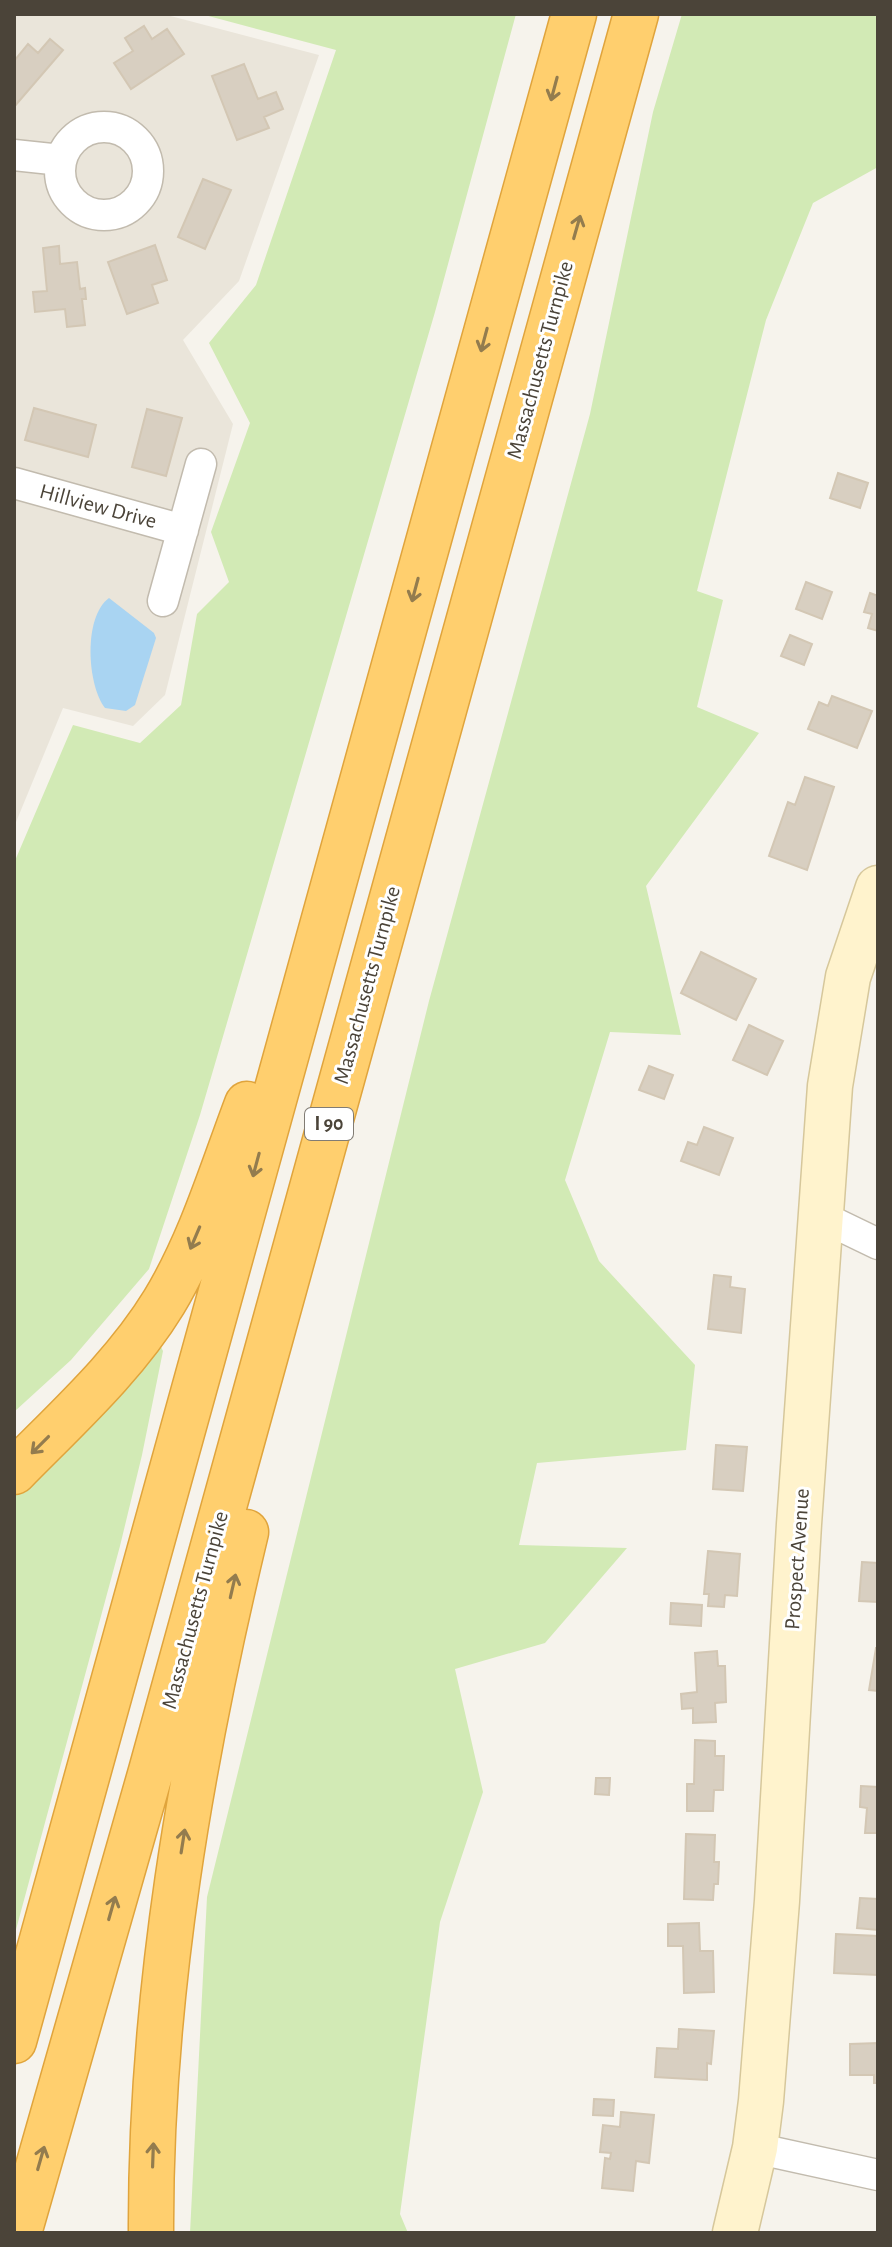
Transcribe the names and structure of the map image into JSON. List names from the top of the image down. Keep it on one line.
{"streets":{"highway":["Massachusetts Turnpike","I 90"],"street":["Hillview Drive","Prospect Avenue"]}}
